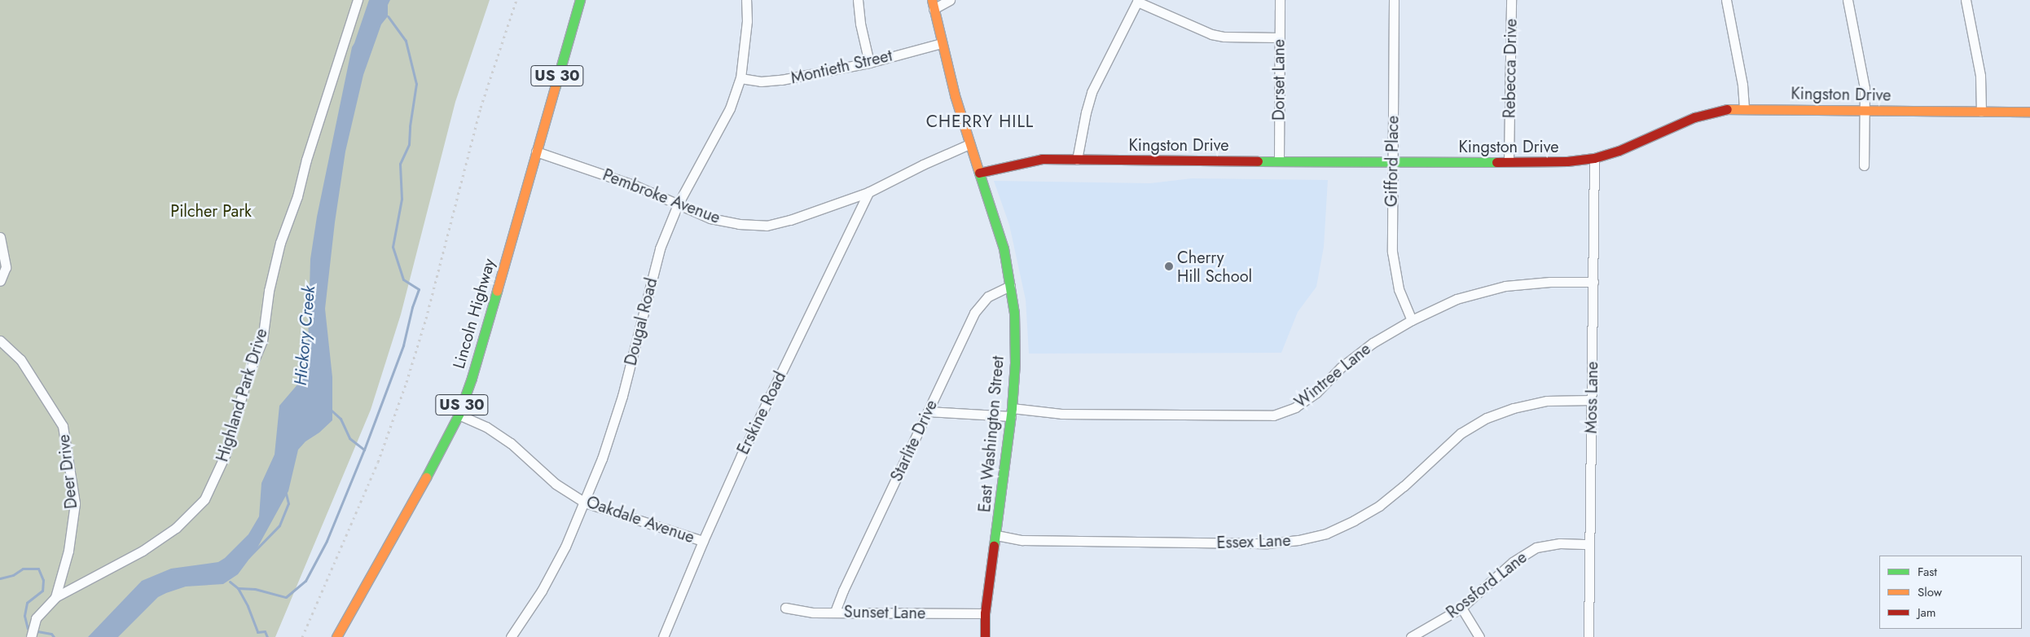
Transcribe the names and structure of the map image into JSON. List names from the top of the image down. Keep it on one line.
{"streets":{"street":["Montieth Street","Rebecca Drive","US 30","Dorset Lane","Kingston Drive","Gifford Place","Pembroke Avenue","Lincoln Highway","Dougal Road","Wintree Lane","Highland Park Drive","Moss Lane","Erskine Road","East Washington Street","Starlite Drive","Deer Drive","Oakdale Avenue","Essex Lane","Rossford Lane","Sunset Lane"]},"crossings":[["Montieth Street","Dougal Road"],["Montieth Street","East Washington Street"],["Rebecca Drive","Kingston Drive"],["Dorset Lane","Kingston Drive"],["Kingston Drive","Gifford Place"],["Kingston Drive","Moss Lane"],["Kingston Drive","East Washington Street"],["Gifford Place","Wintree Lane"],["Pembroke Avenue","Lincoln Highway"],["Pembroke Avenue","Dougal Road"],["Pembroke Avenue","Erskine Road"],["Pembroke Avenue","East Washington Street"],["Lincoln Highway","Oakdale Avenue"],["Dougal Road","Oakdale Avenue"],["Wintree Lane","Moss Lane"],["Wintree Lane","East Washington Street"],["Wintree Lane","Starlite Drive"],["Highland Park Drive","Deer Drive"],["Moss Lane","Essex Lane"],["Moss Lane","Rossford Lane"],["Erskine Road","Oakdale Avenue"],["East Washington Street","Starlite Drive"],["East Washington Street","Essex Lane"],["East Washington Street","Sunset Lane"],["Starlite Drive","Sunset Lane"]],"districts":["CHERRY HILL"],"water":["Hickory Creek"],"parks":["Pilcher Park"],"places":["Cherry Hill School"],"legend":["Fast","Slow","Jam"]}
